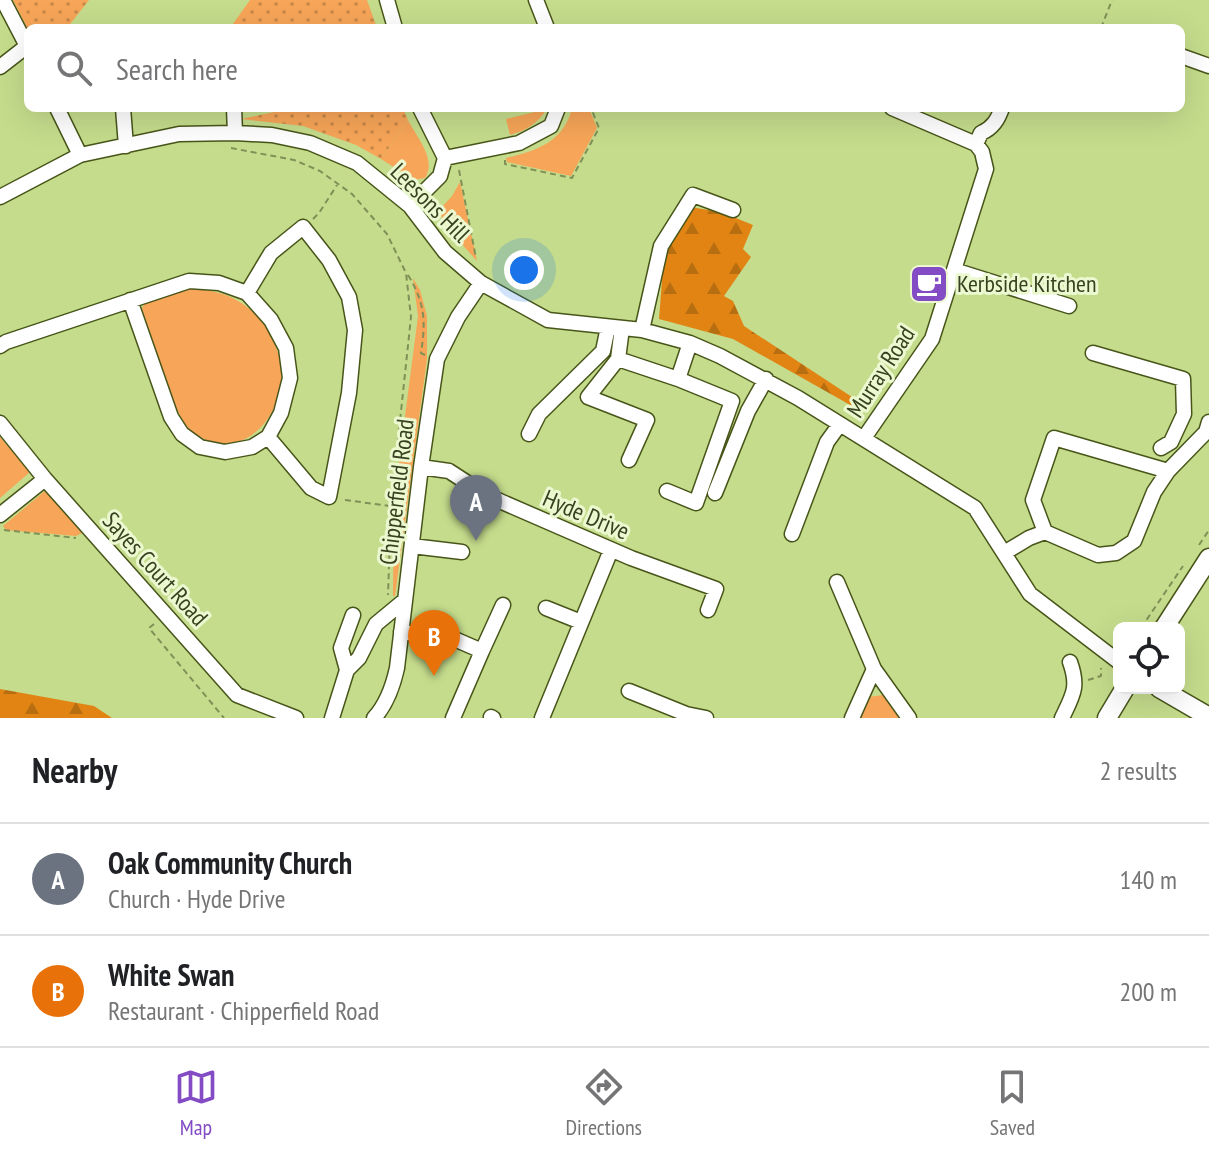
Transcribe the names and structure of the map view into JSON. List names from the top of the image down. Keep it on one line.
{"streets":{"street":["Leesons Hill","Murray Road","Chipperfield Road","Hyde Drive","Sayes Court Road"]},"crossings":[["Leesons Hill","Murray Road"],["Leesons Hill","Chipperfield Road"],["Chipperfield Road","Hyde Drive"]],"places":{"cafe":["Kerbside Kitchen"]},"page":{"search":"Search here","pins":["A","B"],"heading":["Nearby","2 results"],"list":[{"mark":"A","name":"Oak Community Church","note":"Church · Hyde Drive","value":"140 m"},{"mark":"B","name":"White Swan","note":"Restaurant · Chipperfield Road","value":"200 m"}],"nav":["Map","Directions","Saved"]}}
